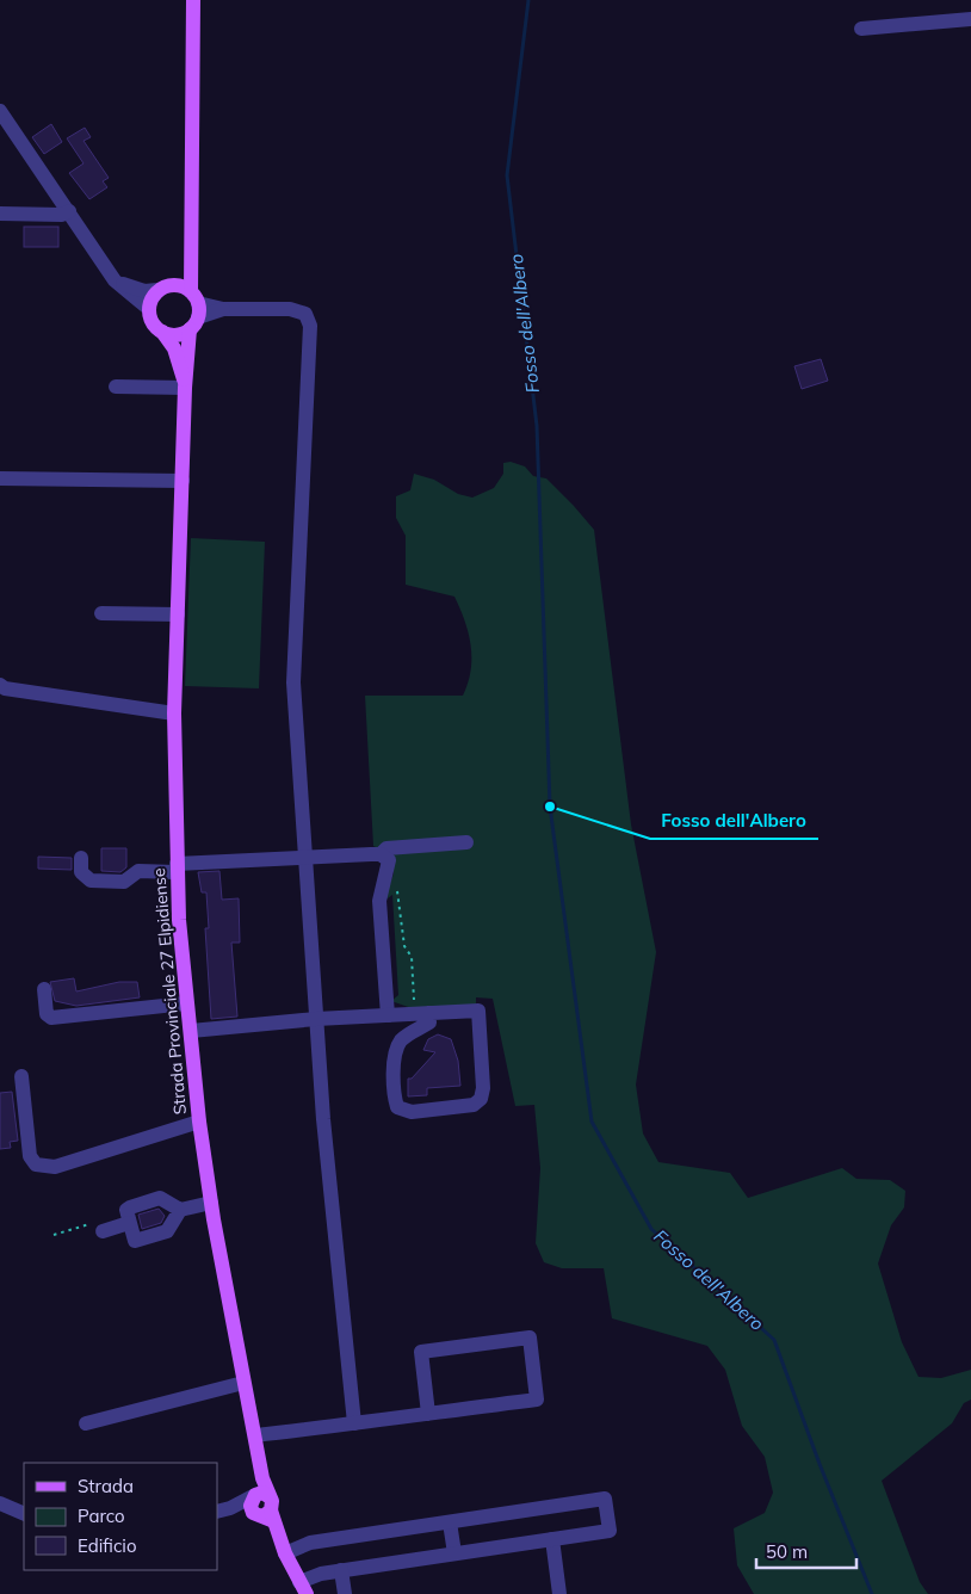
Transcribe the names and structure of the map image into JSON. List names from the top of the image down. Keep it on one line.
{"streets":{"main road":["Strada Provinciale 27 Elpidiense"]},"water":["Fosso dell'Albero"],"places":["Fosso dell'Albero"],"legend":["Strada","Parco","Edificio"],"scale_bar":"50 m"}
